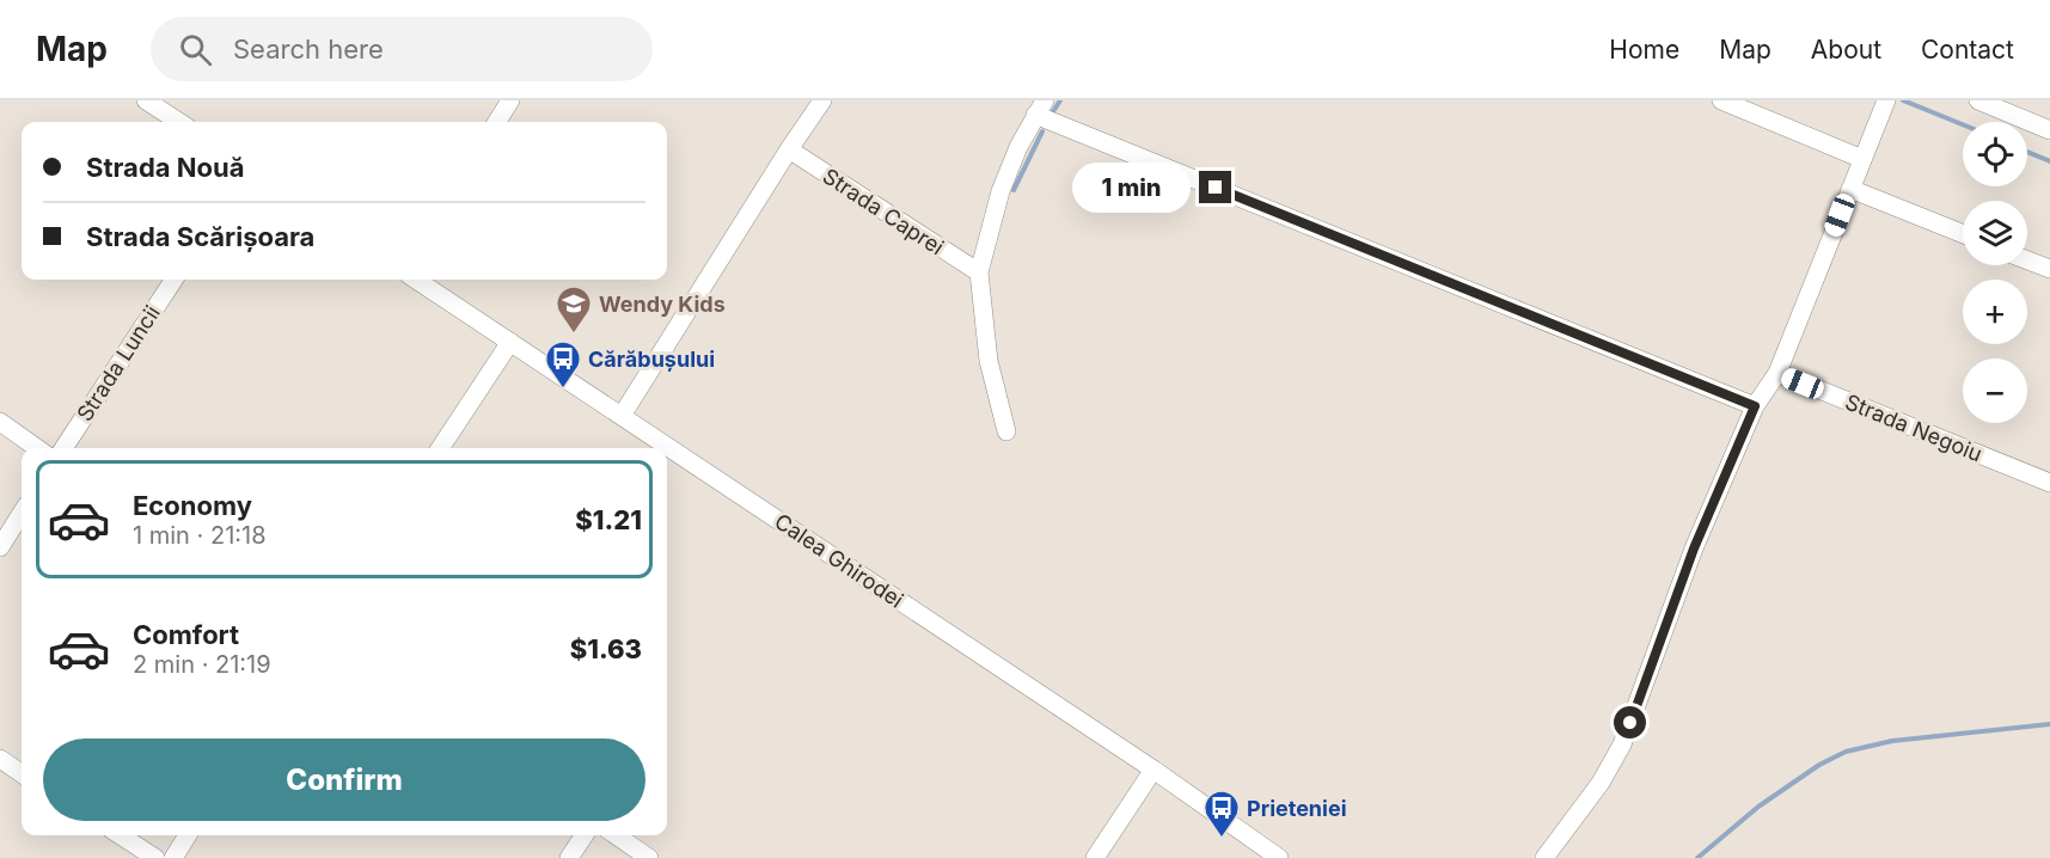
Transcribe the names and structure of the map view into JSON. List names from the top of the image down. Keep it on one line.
{"streets":{"street":["Strada Caprei","Strada Luncii","Strada Negoiu","Calea Ghirodei"]},"places":{"school or university":["Wendy Kids"],"bus stop":["Cărăbușului","Prieteniei"]},"page":{"header":"Map","search":"Search here","nav":["Home","Map","About","Contact"],"map_buttons":["+","−"],"banner":["Strada Nouă","Strada Scărișoara"],"bubble":"1 min","list":[{"name":"Economy","note":"1 min · 21:18","value":"$1.21"},{"name":"Comfort","note":"2 min · 21:19","value":"$1.63"}],"buttons":"Confirm"}}
